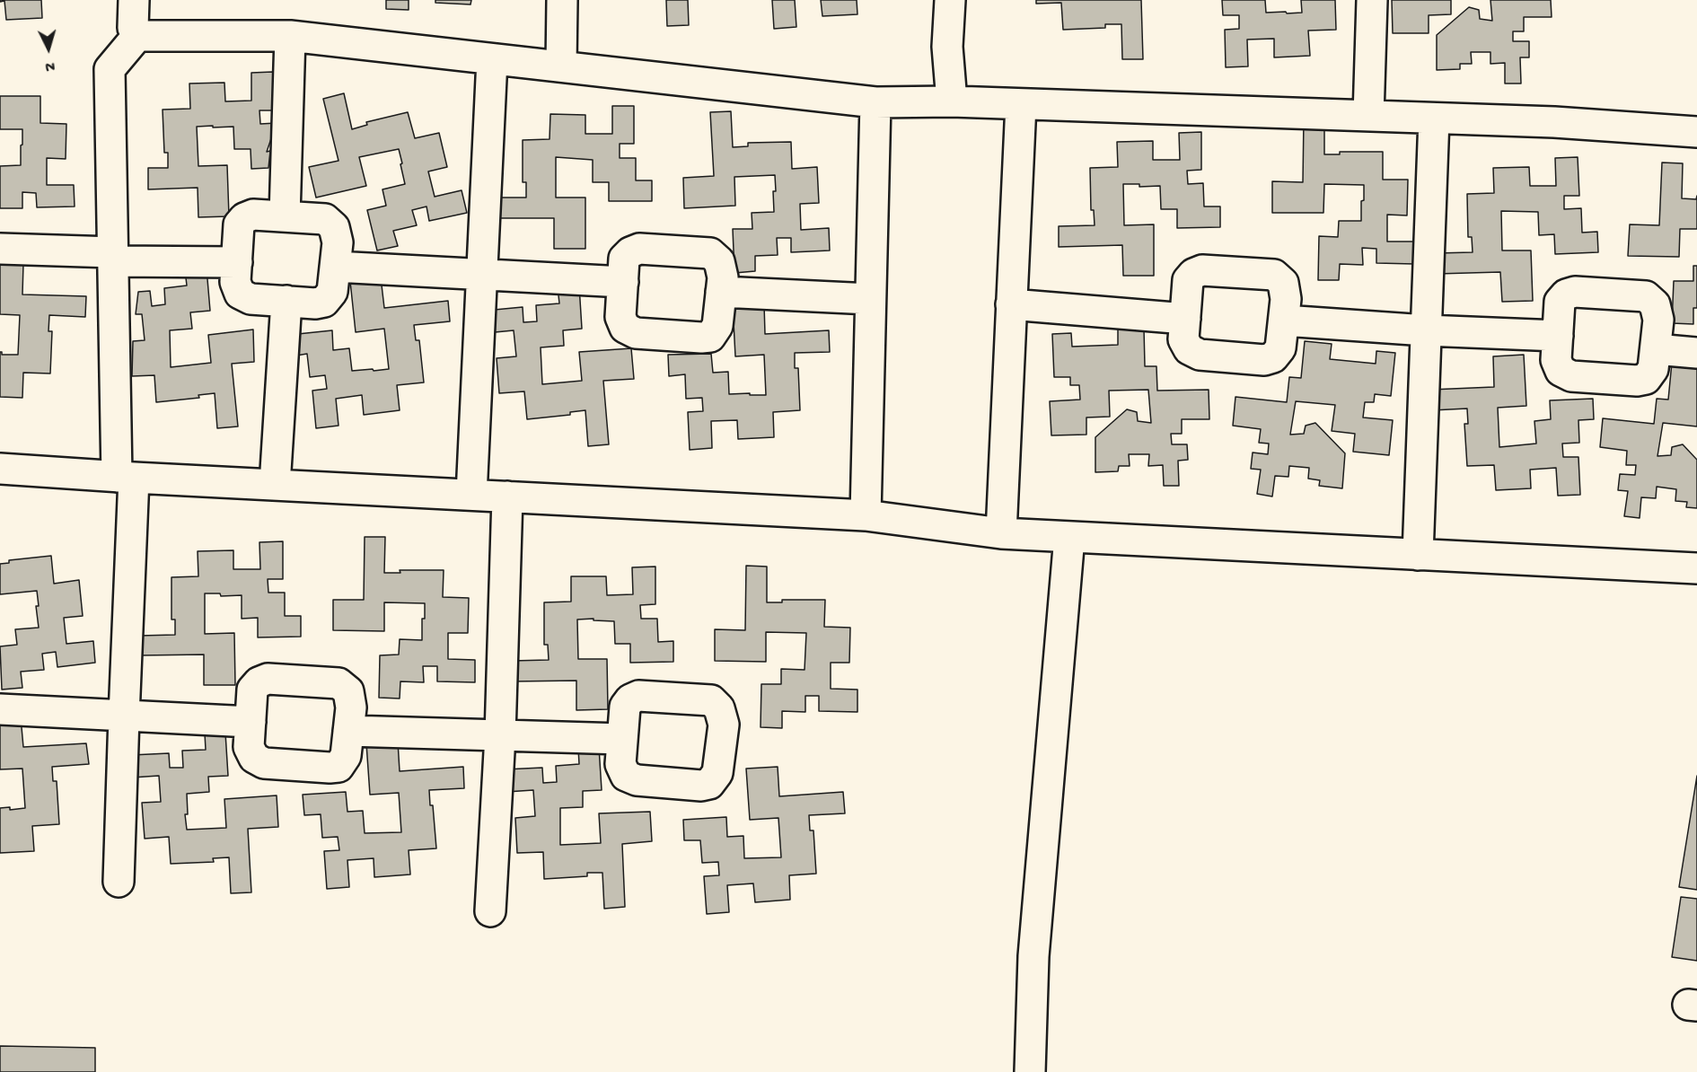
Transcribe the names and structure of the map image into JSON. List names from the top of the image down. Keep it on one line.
{"north":"bottom"}
